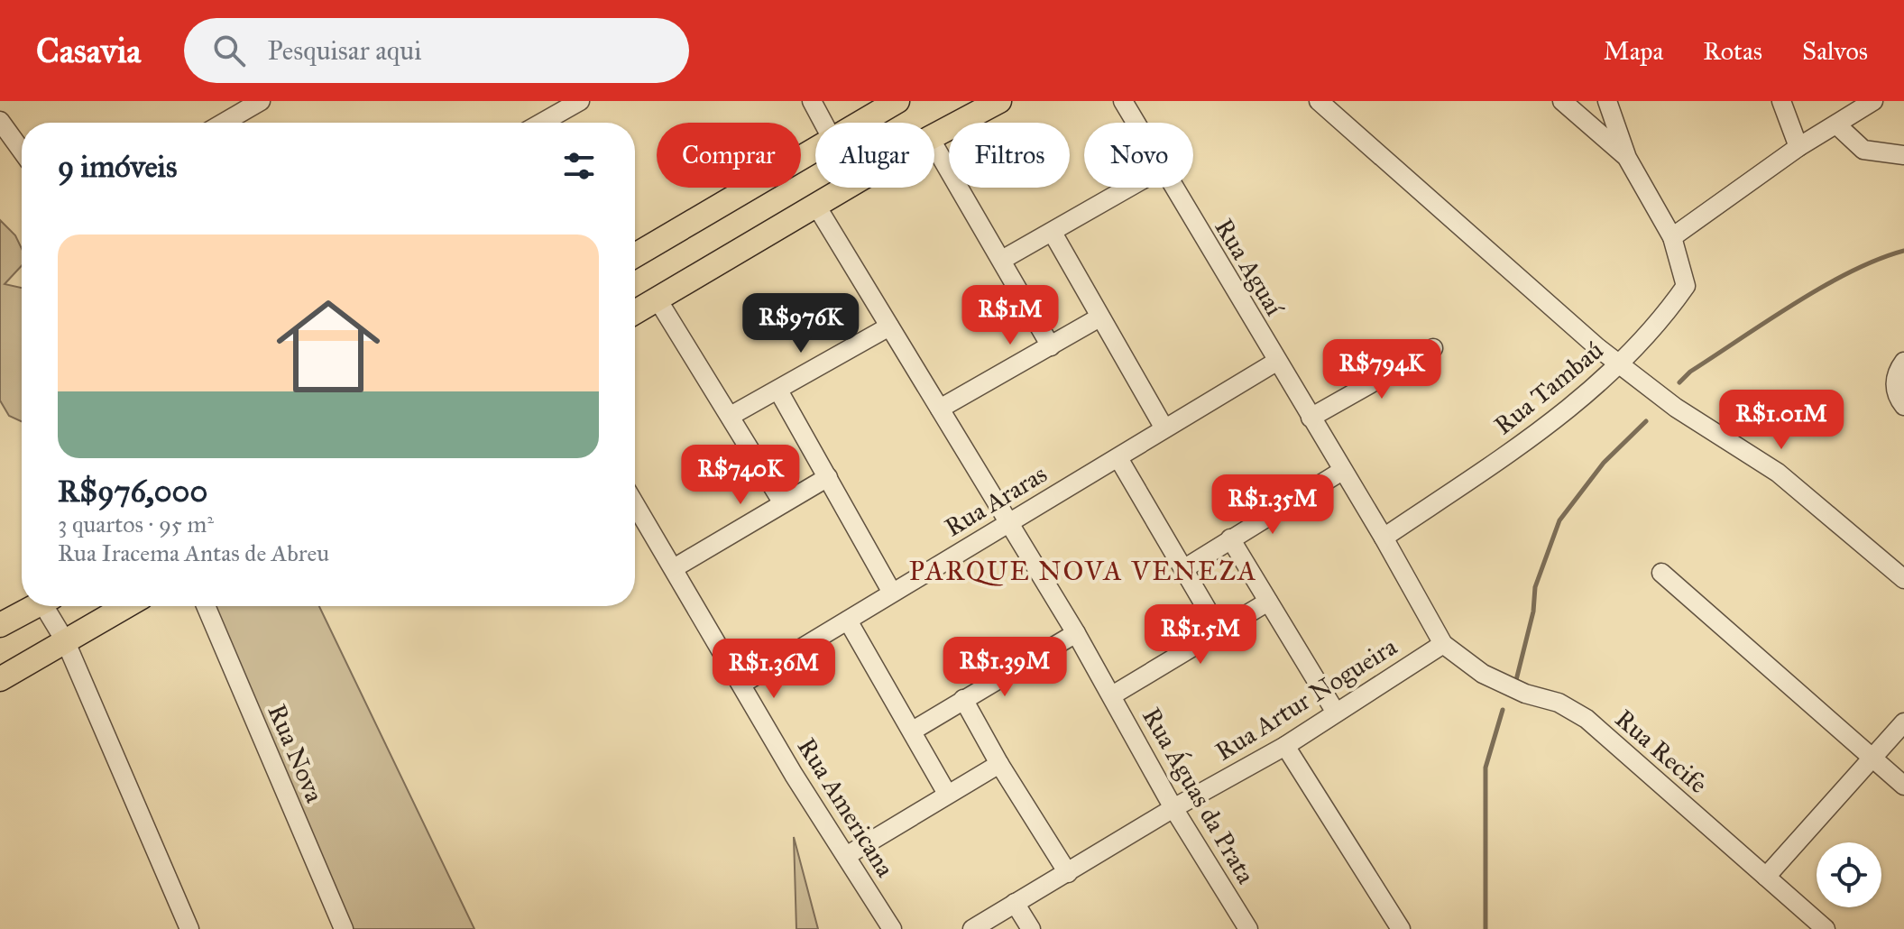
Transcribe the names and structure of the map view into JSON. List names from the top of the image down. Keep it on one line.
{"streets":{"street":["Rua Aguaí","Rua Tambaú","Rua Araras","Rua Artur Nogueira","Rua Recife","Rua Nova","Rua Águas da Prata","Rua Americana"]},"crossings":[["Rua Aguaí","Rua Tambaú"],["Rua Aguaí","Rua Araras"],["Rua Aguaí","Rua Artur Nogueira"],["Rua Aguaí","Rua Recife"],["Rua Araras","Rua Águas da Prata"],["Rua Araras","Rua Americana"],["Rua Artur Nogueira","Rua Recife"],["Rua Artur Nogueira","Rua Águas da Prata"]],"districts":["PARQUE NOVA VENEZA"],"page":{"header":"Casavia","search":"Pesquisar aqui","nav":["Mapa","Rotas","Salvos"],"chip":["Comprar","Alugar","Filtros","Novo"],"heading":"9 imóveis","list":[{"name":"R$976,000","note":"3 quartos · 95 m² · Rua Iracema Antas de Abreu"}],"price":["R$1M","R$976K","R$794K","R$1.01M","R$740K","R$1.35M","R$1.5M","R$1.39M","R$1.36M"]}}
